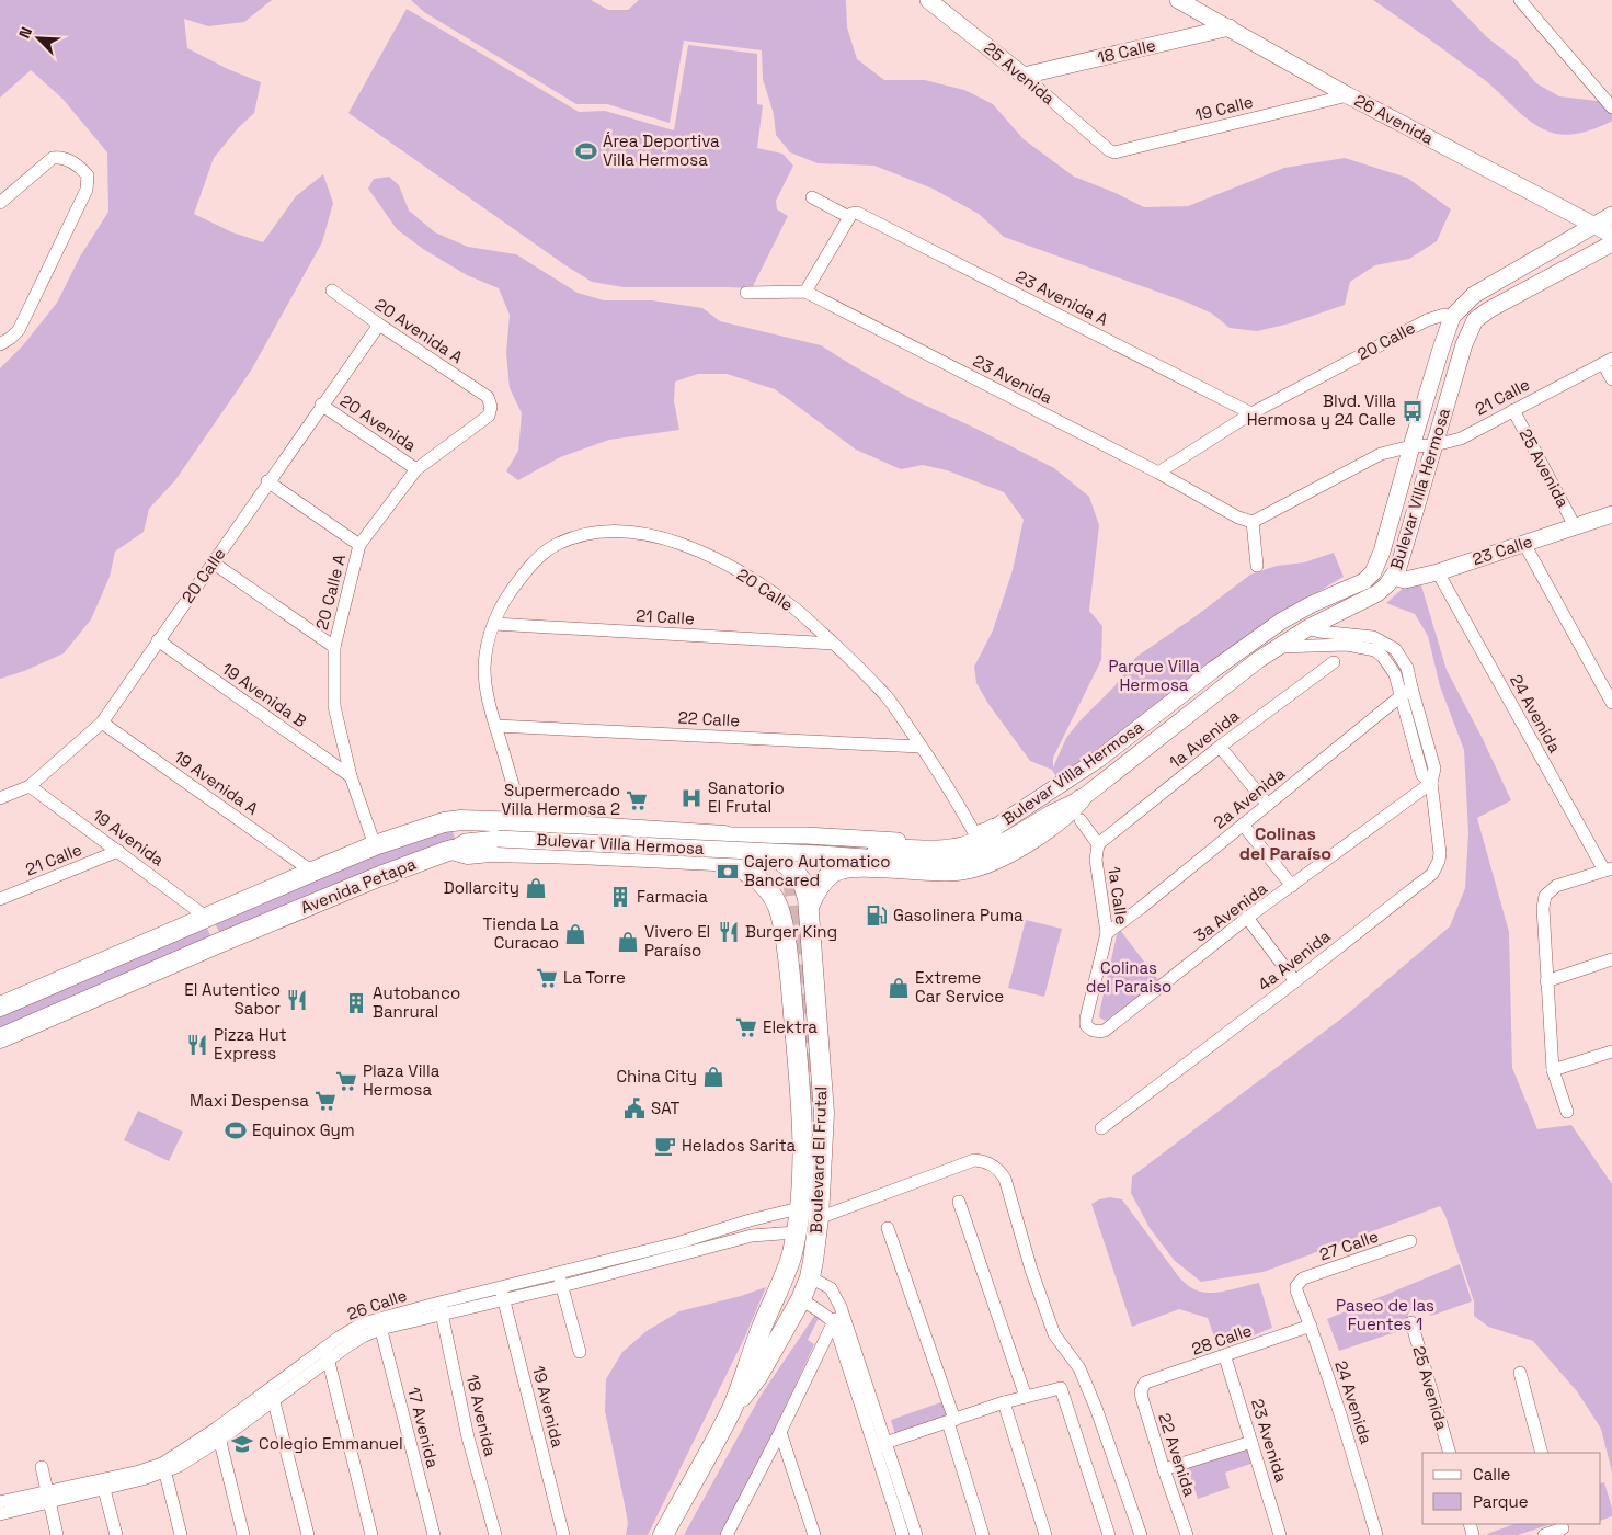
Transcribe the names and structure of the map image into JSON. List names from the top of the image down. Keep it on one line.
{"streets":{"main road":["18 Calle","25 Avenida","26 Avenida","Bulevar Villa Hermosa","23 Calle","Avenida Petapa","Boulevard El Frutal"],"street":["19 Calle","23 Avenida A","20 Avenida A","20 Calle","23 Avenida","21 Calle","20 Avenida","20 Calle A","19 Avenida B","24 Avenida","22 Calle","1a Avenida","19 Avenida A","2a Avenida","19 Avenida","1a Calle","3a Avenida","4a Avenida","27 Calle","26 Calle","28 Calle","18 Avenida","17 Avenida","22 Avenida"]},"crossings":[["18 Calle","25 Avenida"],["18 Calle","26 Avenida"],["25 Avenida","19 Calle"],["25 Avenida","21 Calle"],["25 Avenida","23 Calle"],["19 Calle","26 Avenida"],["23 Avenida A","20 Calle"],["20 Avenida A","20 Calle"],["20 Avenida A","20 Calle A"],["20 Calle","23 Avenida"],["20 Calle","21 Calle"],["20 Calle","20 Avenida"],["20 Calle","Bulevar Villa Hermosa"],["20 Calle","19 Avenida B"],["20 Calle","22 Calle"],["20 Calle","19 Avenida A"],["20 Calle","19 Avenida"],["23 Avenida","21 Calle"],["23 Avenida","28 Calle"],["21 Calle","Bulevar Villa Hermosa"],["21 Calle","19 Avenida"],["20 Avenida","20 Calle A"],["Bulevar Villa Hermosa","23 Calle"],["Bulevar Villa Hermosa","Avenida Petapa"],["Bulevar Villa Hermosa","4a Avenida"],["23 Calle","24 Avenida"],["20 Calle A","19 Avenida B"],["20 Calle A","Avenida Petapa"],["24 Avenida","27 Calle"],["24 Avenida","28 Calle"],["1a Avenida","1a Calle"],["19 Avenida A","Avenida Petapa"],["2a Avenida","1a Calle"],["2a Avenida","4a Avenida"],["19 Avenida","Avenida Petapa"],["19 Avenida","26 Calle"],["Avenida Petapa","Boulevard El Frutal"],["1a Calle","3a Avenida"],["3a Avenida","4a Avenida"],["Boulevard El Frutal","26 Calle"],["26 Calle","18 Avenida"],["26 Calle","17 Avenida"],["28 Calle","22 Avenida"]],"districts":["Colinas del Paraíso"],"parks":["Parque Villa Hermosa","Colinas del Paraiso","Paseo de las Fuentes 1"],"places":{"sports":["Área Deportiva Villa Hermosa","Equinox Gym"],"bus stop":["Blvd. Villa Hermosa y 24 Calle"],"hospital":["Sanatorio El Frutal"],"supermarket":["Supermercado Villa Hermosa 2","La Torre","Elektra","Plaza Villa Hermosa","Maxi Despensa"],"bank":["Cajero Automatico Bancared"],"shop":["Dollarcity","Tienda La Curacao","Vivero El Paraíso","Extreme Car Service","China City"],"building":["Farmacia","Autobanco Banrural"],"fuel station":["Gasolinera Puma"],"restaurant":["Burger King","El Autentico Sabor","Pizza Hut Express"],"public building":["SAT"],"cafe":["Helados Sarita"],"school or university":["Colegio Emmanuel"]},"legend":["Calle","Parque"],"north":"top left"}
